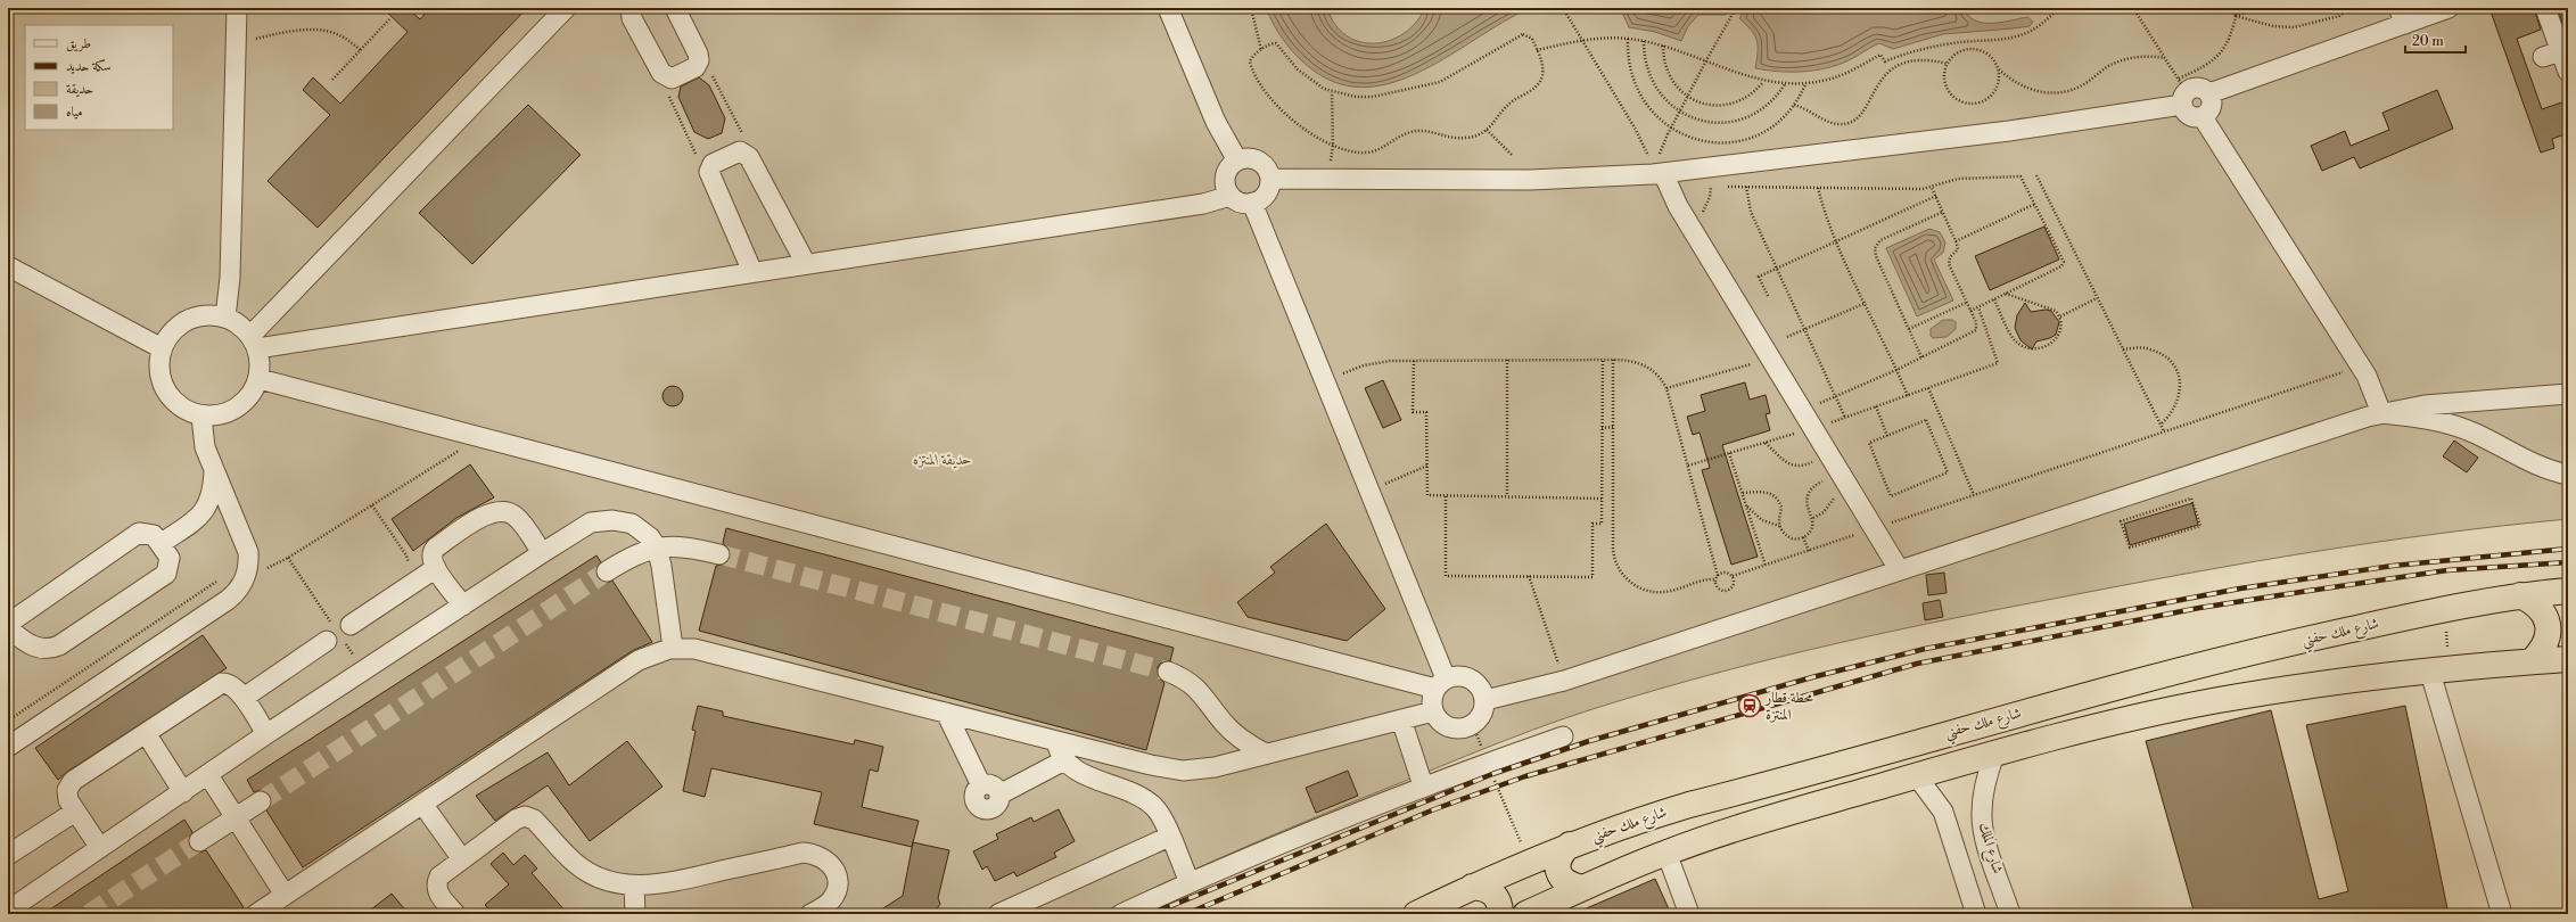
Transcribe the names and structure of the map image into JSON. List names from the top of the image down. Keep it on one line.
{"streets":{"highway":["شارع ملك حفني"],"street":["شارع الملك"]},"parks":["حديقة المنتزه"],"places":{"station":["محطة قطار المنتزة"]},"legend":["طريق","سكة حديد","حديقة","مياه"],"scale_bar":"20 m"}
